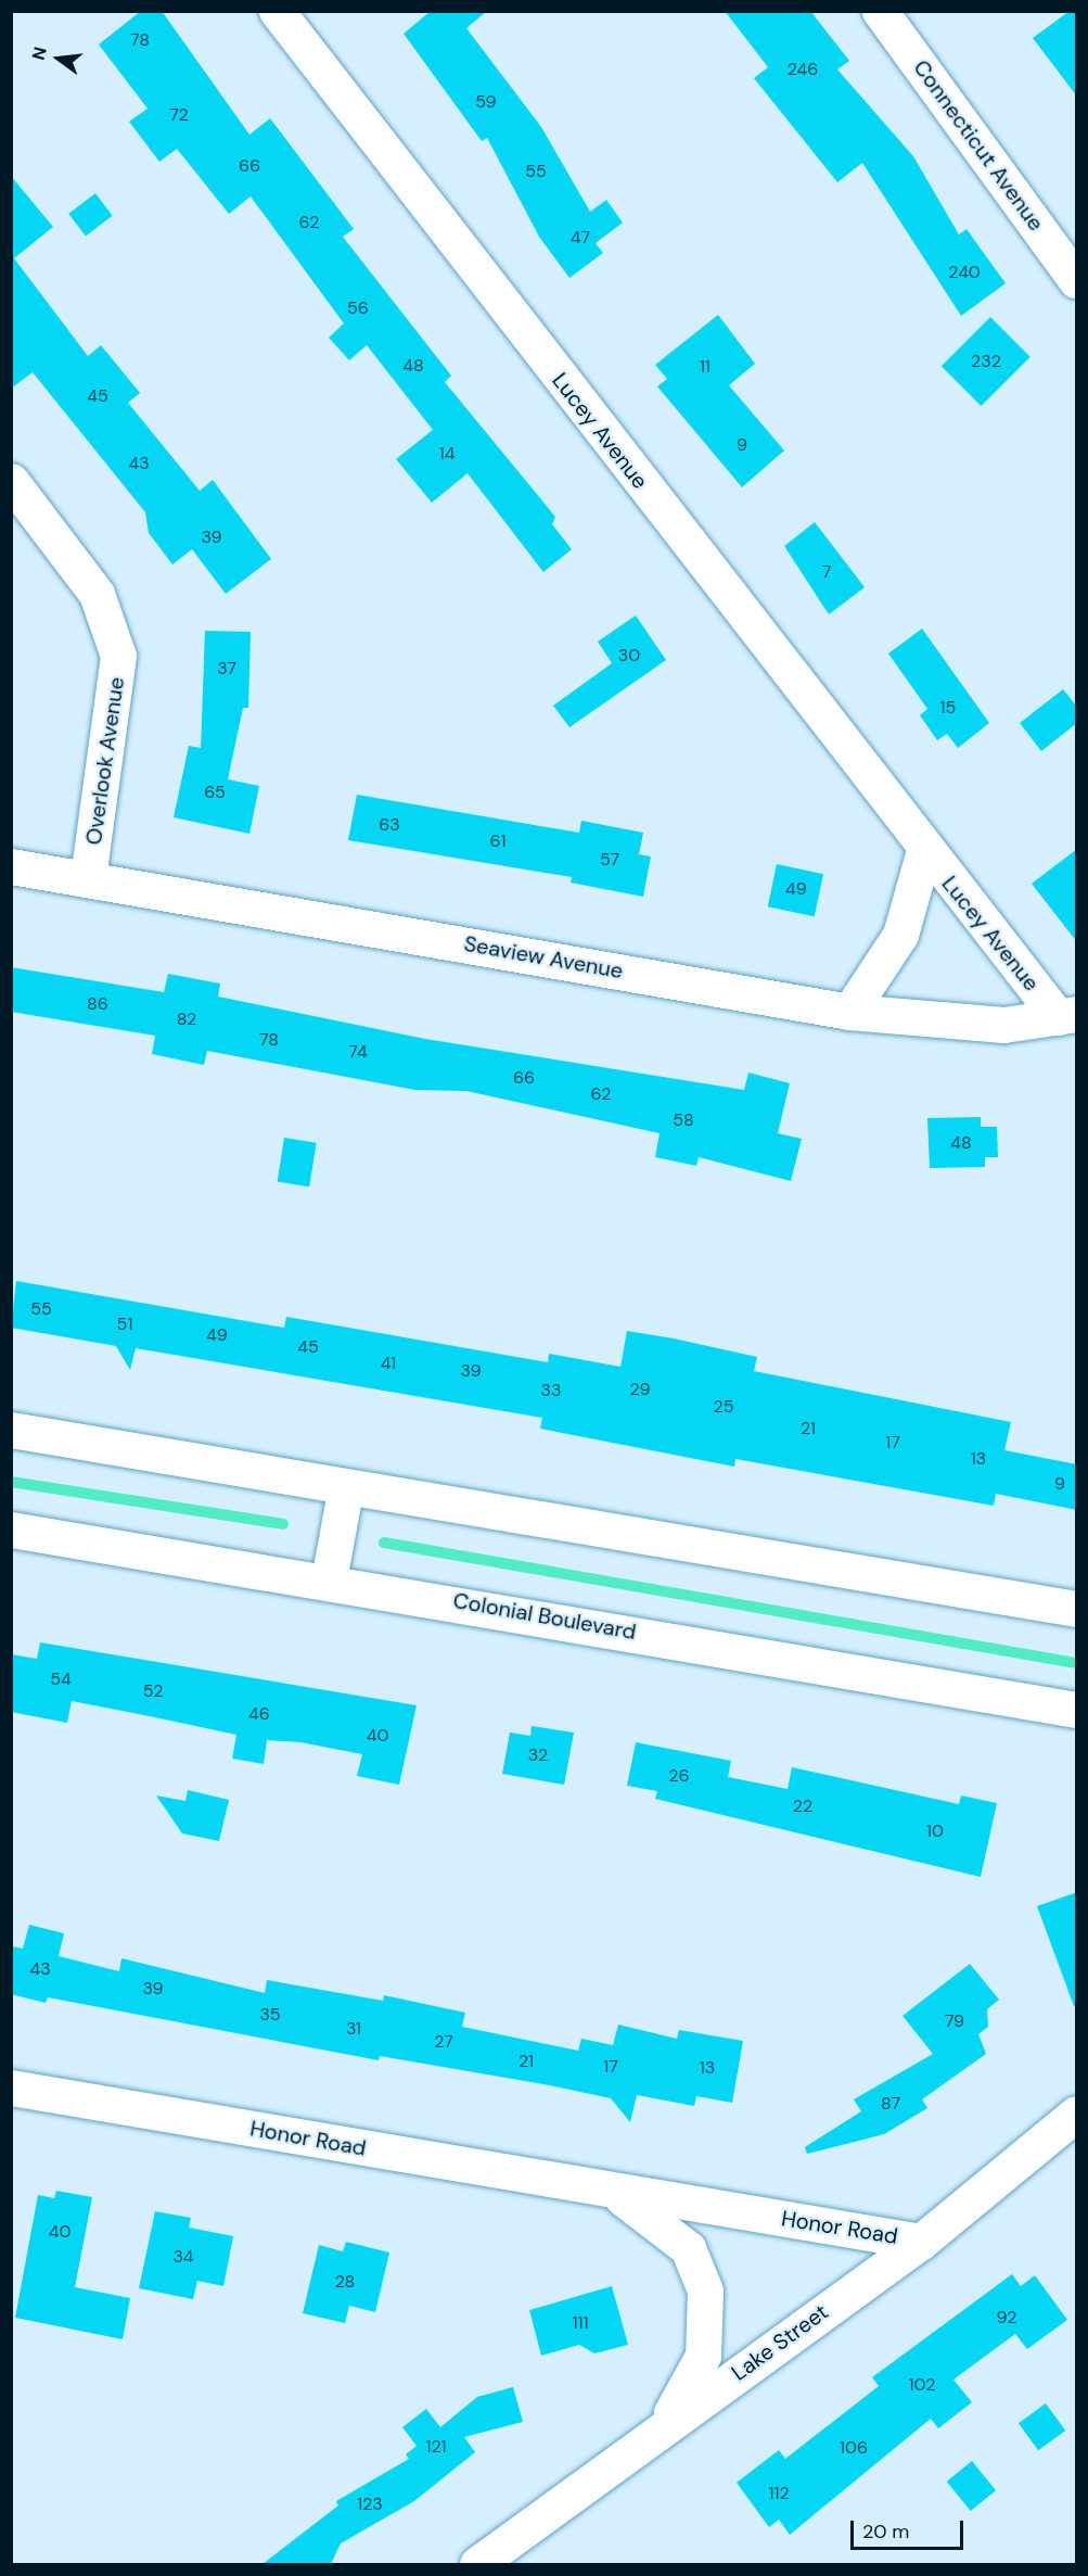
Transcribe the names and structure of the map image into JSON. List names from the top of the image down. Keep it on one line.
{"streets":{"street":["Connecticut Avenue","Lucey Avenue","Overlook Avenue","Seaview Avenue","Colonial Boulevard","Honor Road","Lake Street"]},"crossings":[["Lucey Avenue","Seaview Avenue"],["Overlook Avenue","Seaview Avenue"],["Honor Road","Lake Street"]],"house_numbers":["78","246","59","72","66","55","62","47","240","56","232","48","11","45","9","14","43","39","7","30","37","15","65","63","61","57","49","86","82","78","74","66","62","58","48","55","51","49","45","41","39","29","33","25","21","17","13","9","54","52","46","40","32","26","22","10","43","39","35","79","31","27","21","17","13","87","40","34","28","92","111","102","121","106","112","123"],"scale_bar":"20 m","north":"left"}
